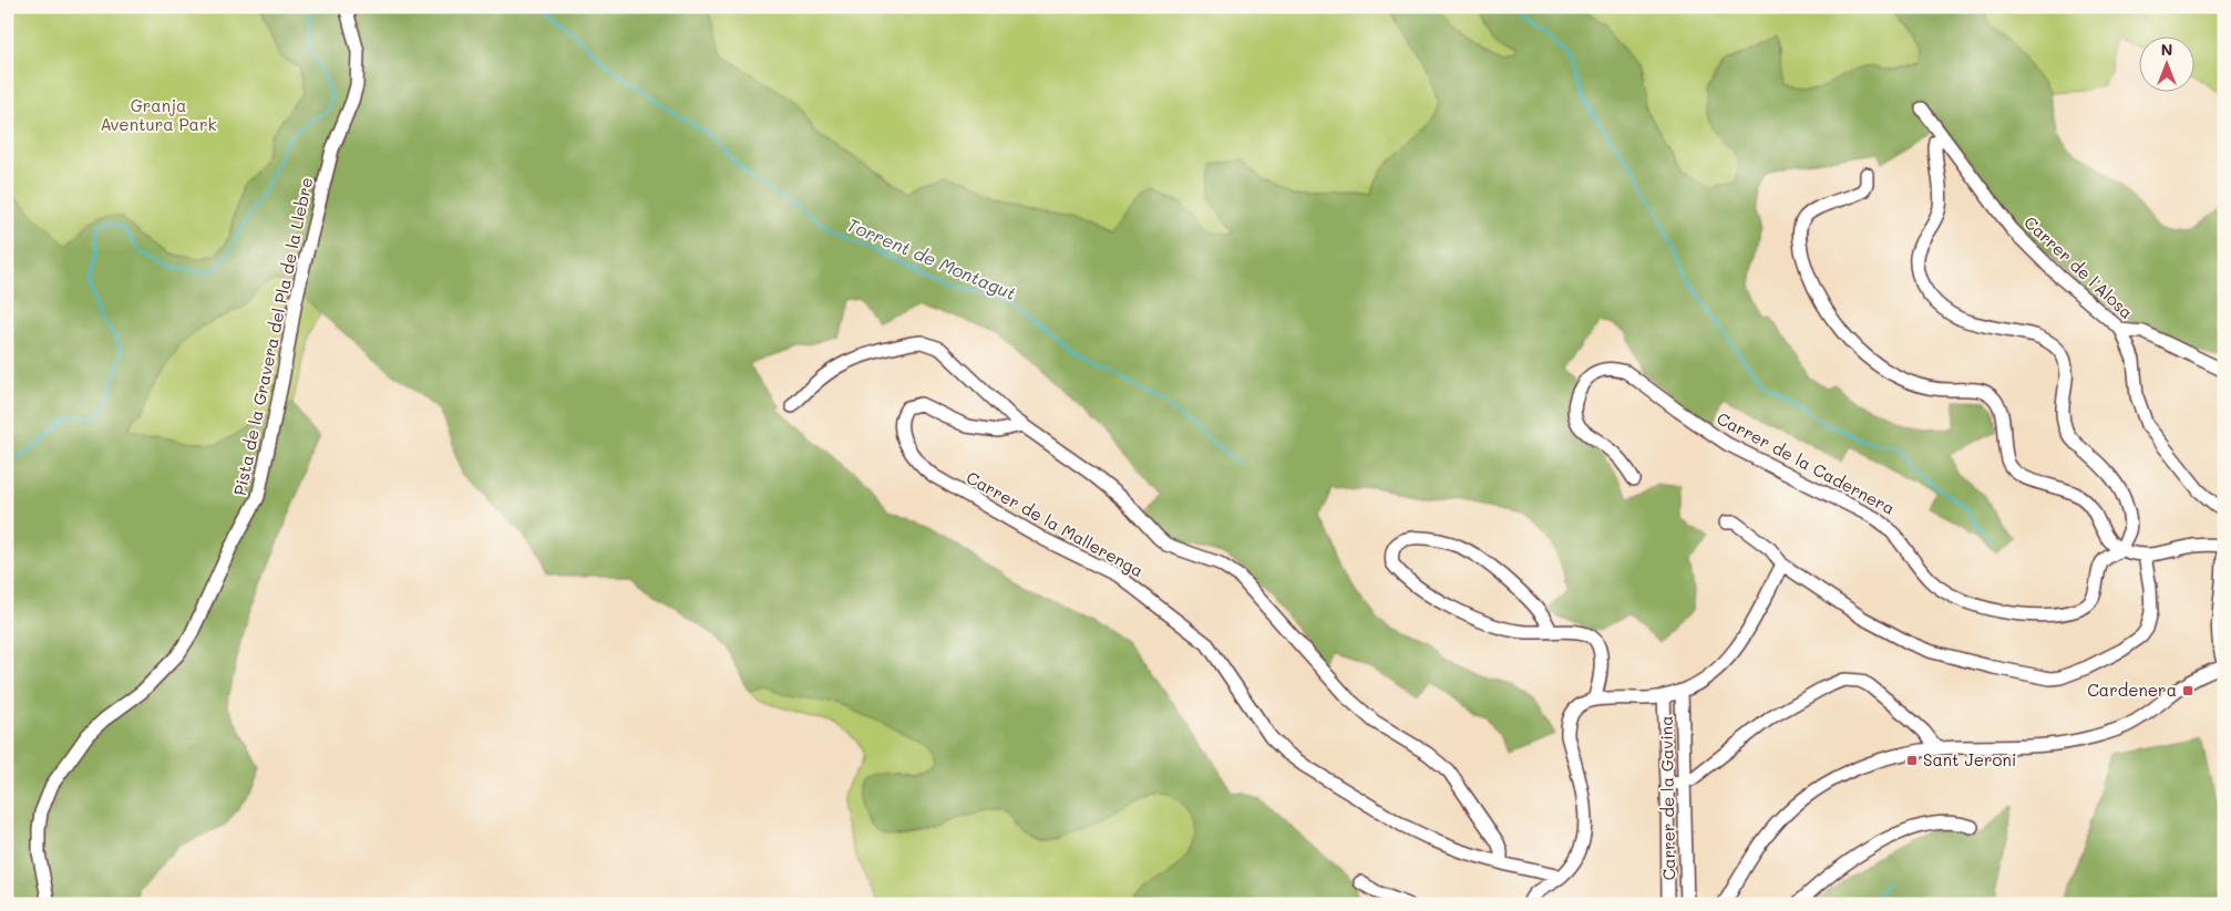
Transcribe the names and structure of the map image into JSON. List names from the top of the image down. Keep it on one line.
{"streets":{"street":["Carrer de l'Alosa","Pista de la Gravera del Pla de la Llebre","Carrer de la Cadernera","Carrer de la Mallerenga","Carrer de la Gavina"]},"water":["Torrent de Montagut"],"parks":["Granja Aventura Park"],"places":{"transit":["Cardenera","Sant Jeroni"]},"north":"top"}
